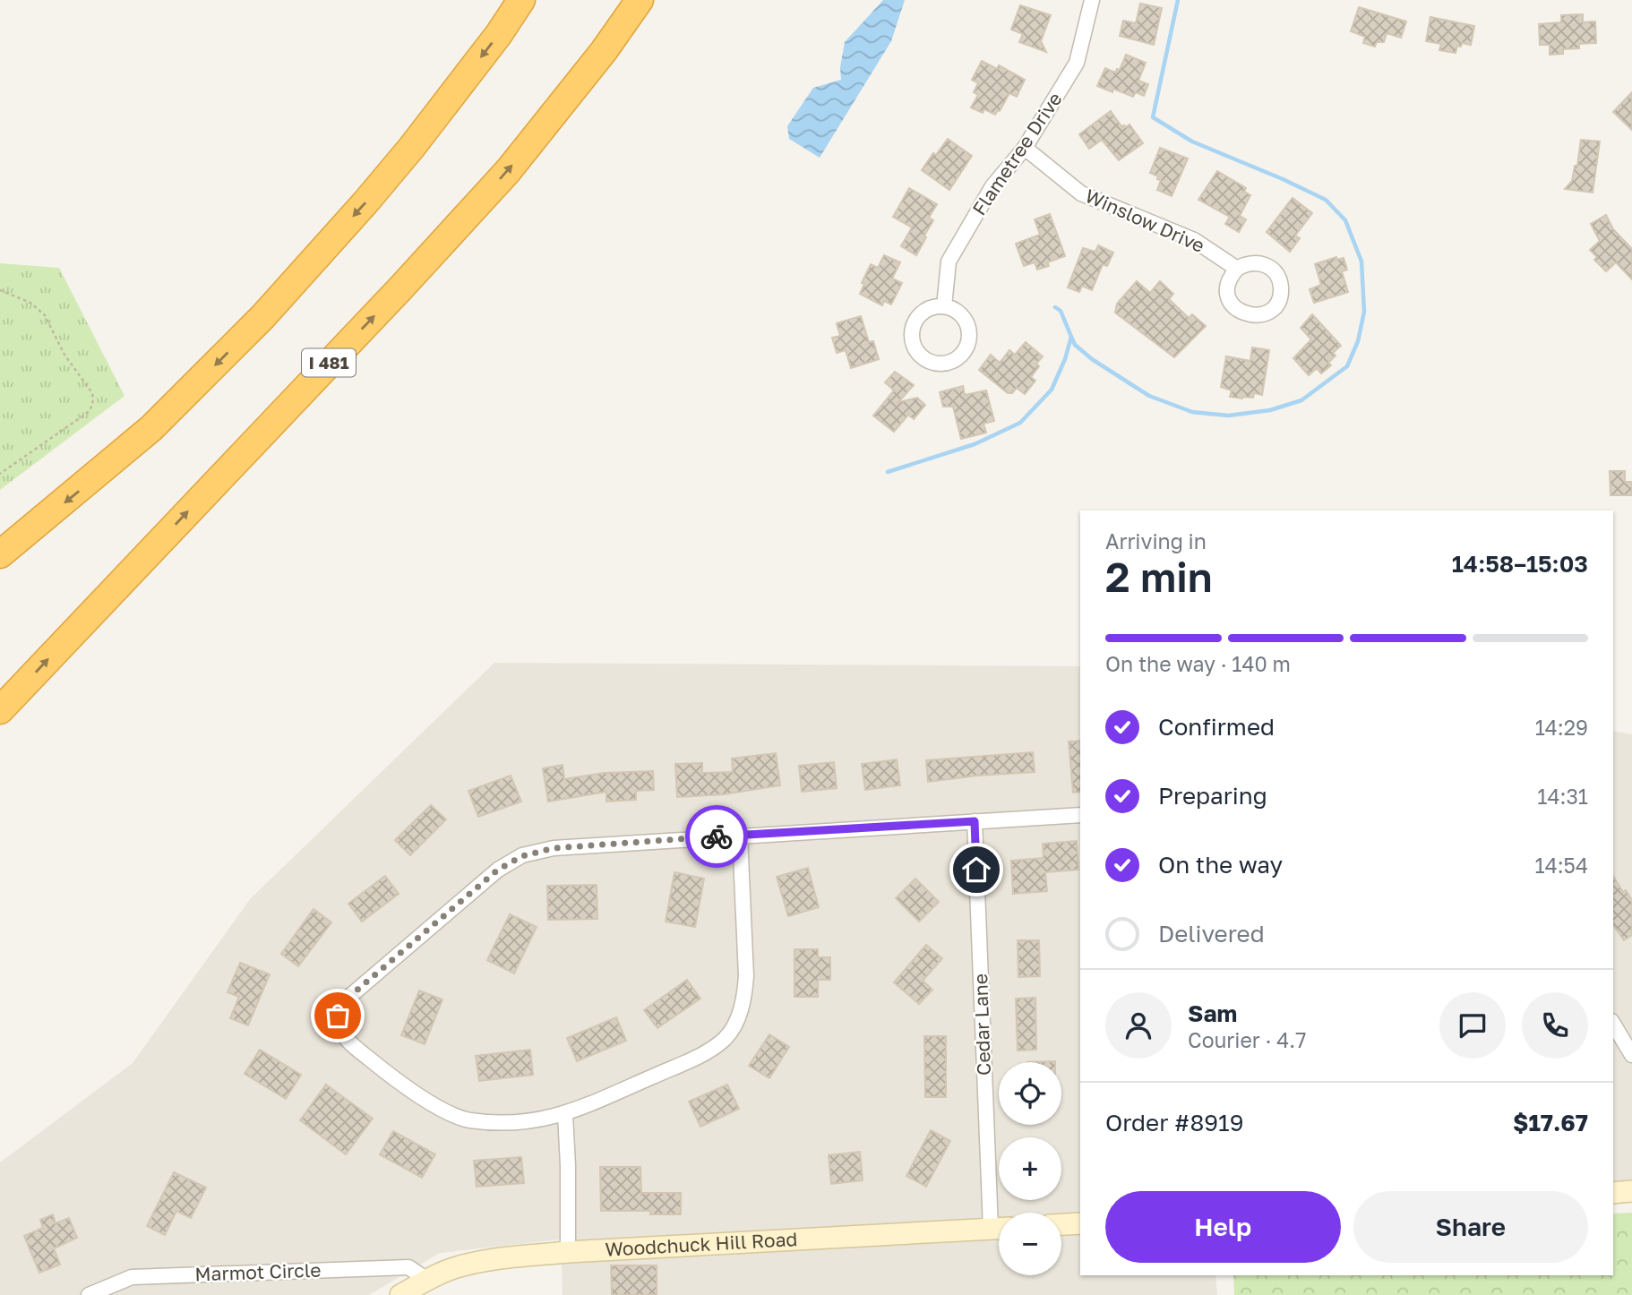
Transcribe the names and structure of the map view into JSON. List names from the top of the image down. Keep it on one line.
{"streets":{"highway":["I 481"],"street":["Flametree Drive","Winslow Drive","Cedar Lane","Woodchuck Hill Road","Marmot Circle"]},"crossings":[["Flametree Drive","Winslow Drive"],["Woodchuck Hill Road","Marmot Circle"]],"page":{"heading":["2 min","Arriving in","14:58–15:03"],"panel":["Sam","Courier · 4.7","Order #8919","$17.67"],"bar":"On the way · 140 m","list":[["Confirmed","14:29"],["Preparing","14:31"],["On the way","14:54"],"Delivered"],"map_buttons":["+","−"],"buttons":["Help","Share"]}}
